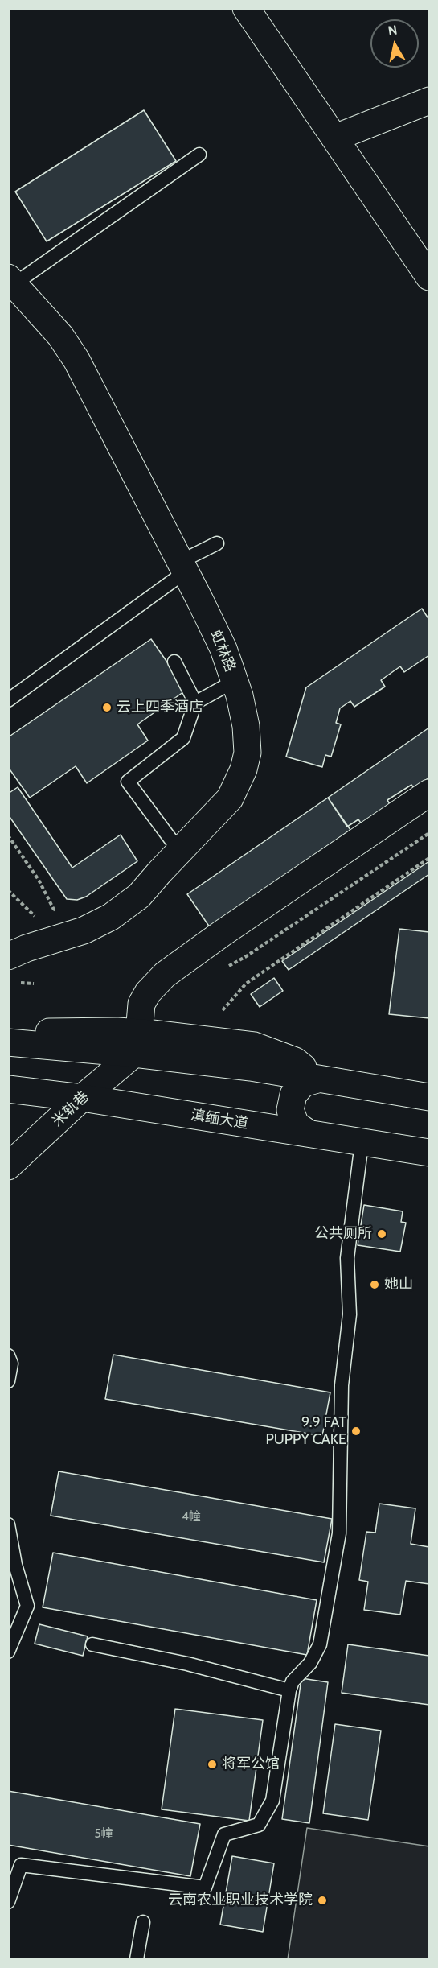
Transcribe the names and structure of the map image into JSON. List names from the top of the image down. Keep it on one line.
{"streets":{"street":["虹林路","米轨巷","滇缅大道"]},"crossings":[["米轨巷","滇缅大道"]],"places":["云上四季酒店","公共厕所","她山","9.9 FAT PUPPY CAKE","将军公馆","云南农业职业技术学院"],"house_numbers":["4幢","5幢"],"north":"top"}
